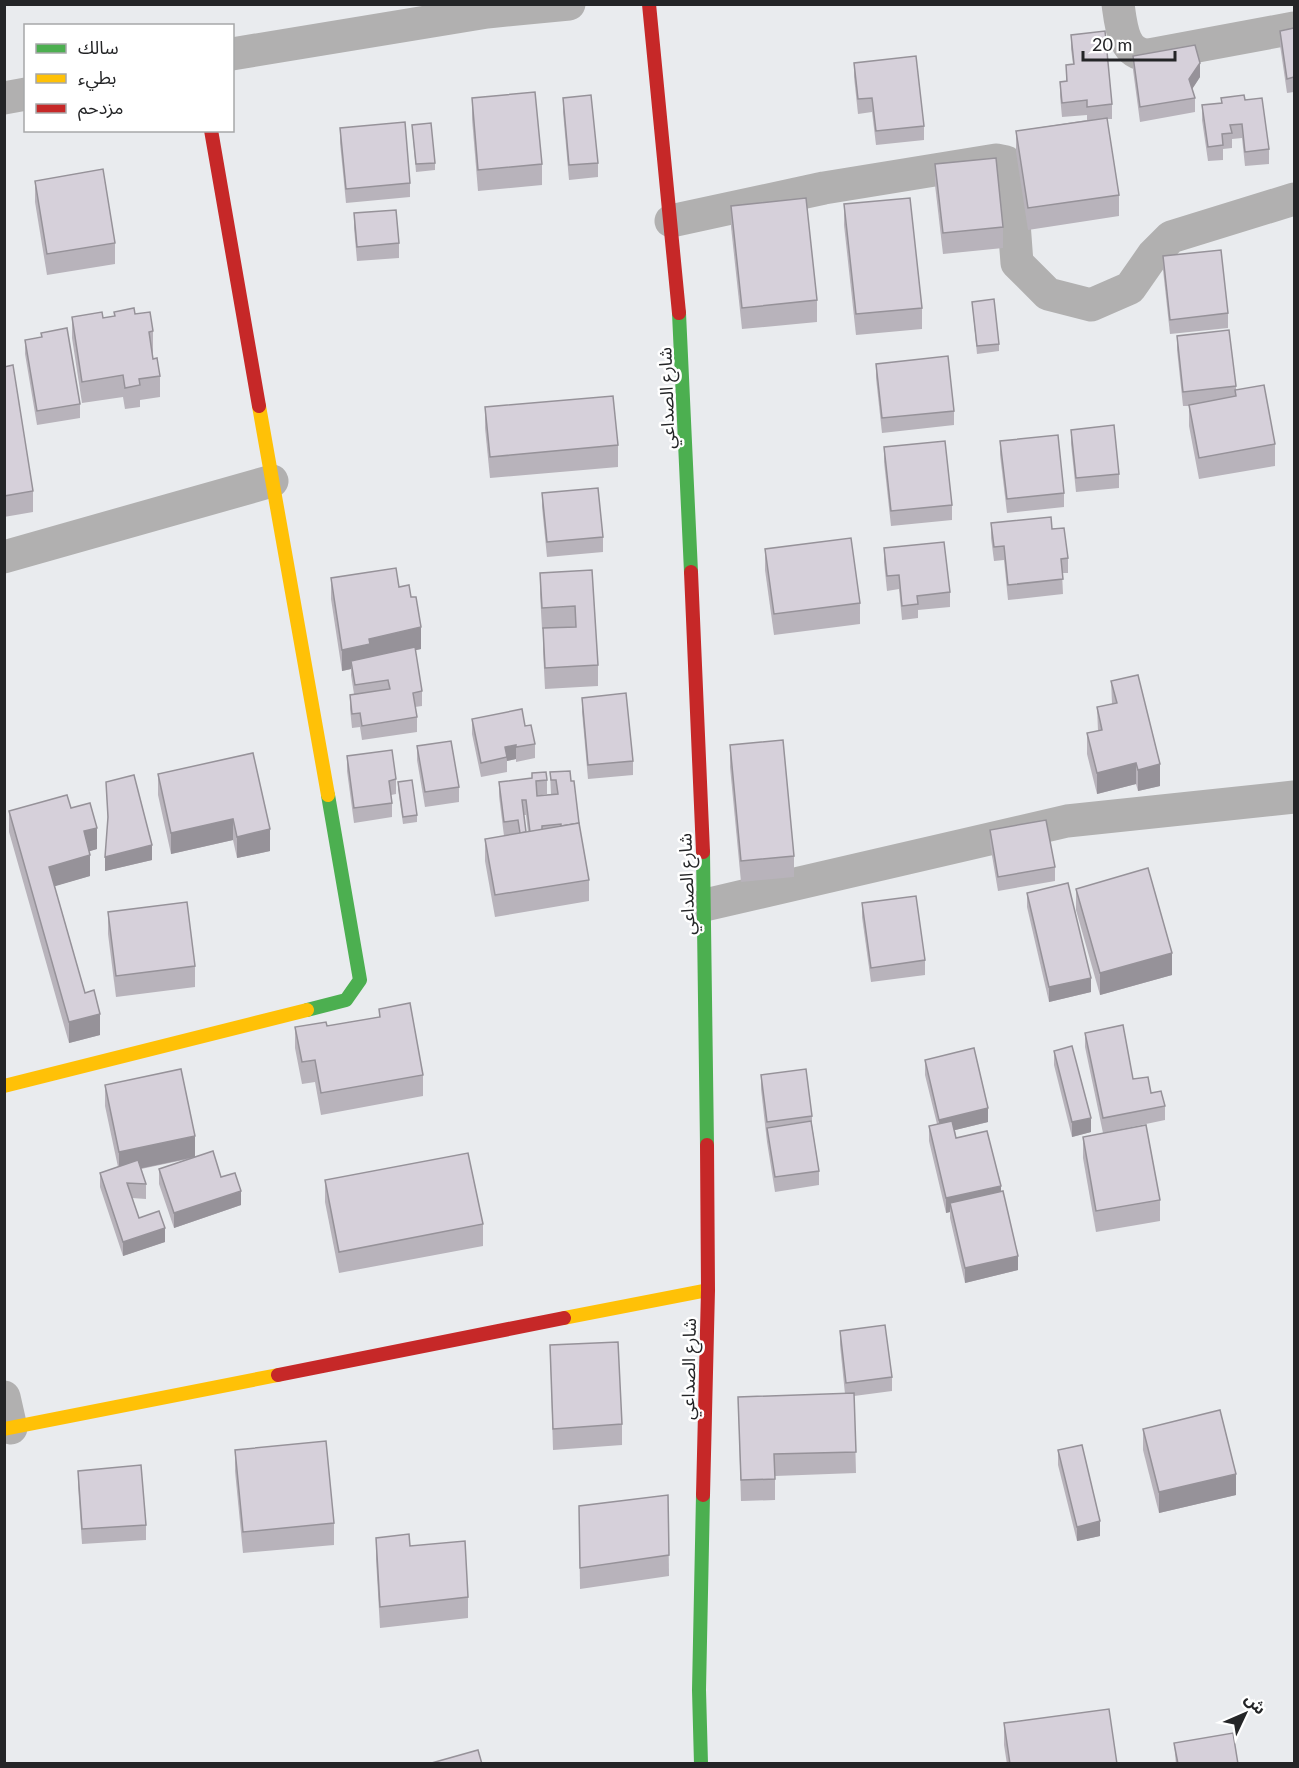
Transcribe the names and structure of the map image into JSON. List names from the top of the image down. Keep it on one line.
{"streets":{"street":["شارع الصداعي"]},"legend":["سالك","بطيء","مزدحم"],"scale_bar":"20 m","north":"top right"}
